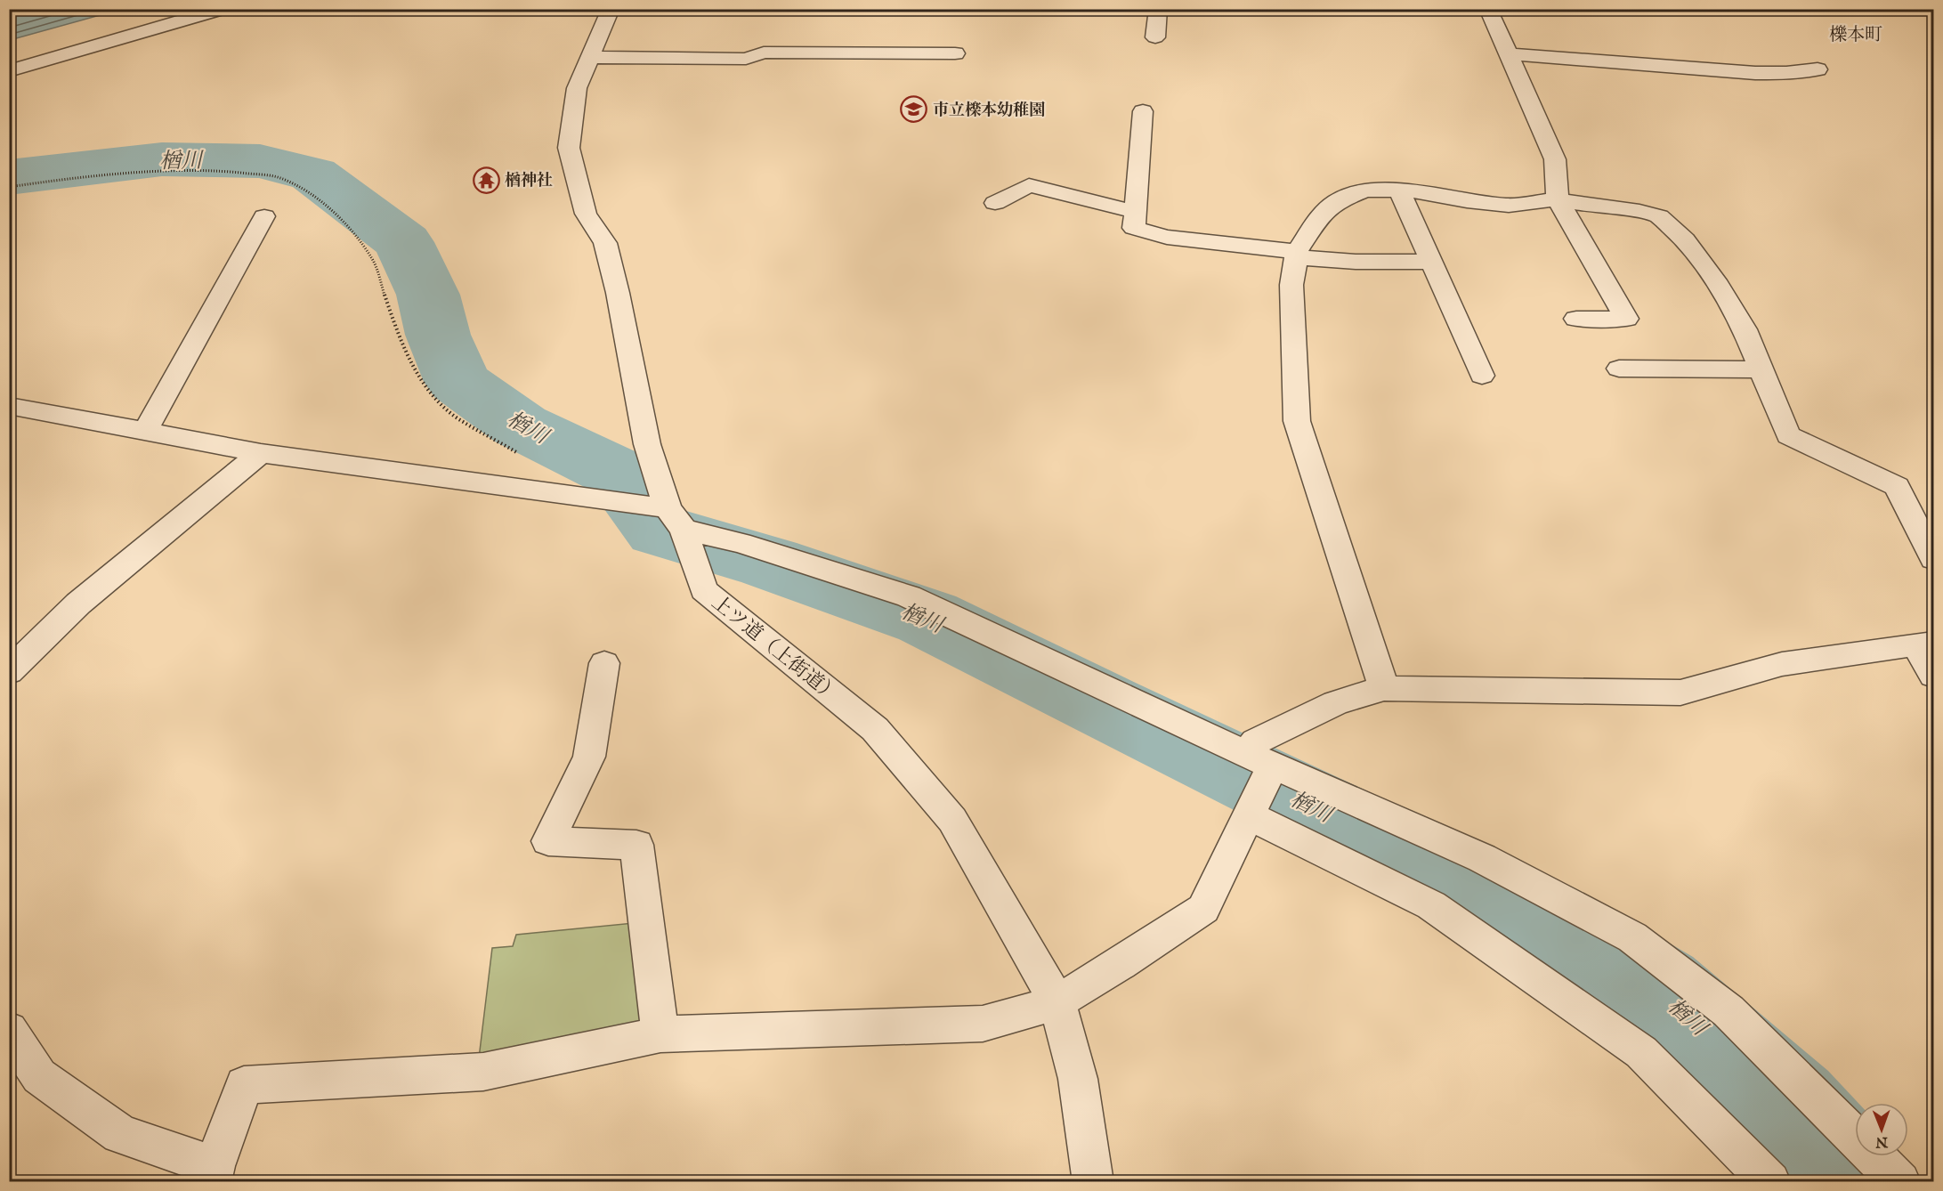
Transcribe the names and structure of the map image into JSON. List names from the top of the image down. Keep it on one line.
{"streets":{"street":["上ツ道（上街道）"]},"districts":["櫟本町"],"water":["楢川"],"places":{"school or university":["市立檪本幼稚園"],"temple":["楢神社"]},"north":"bottom"}
